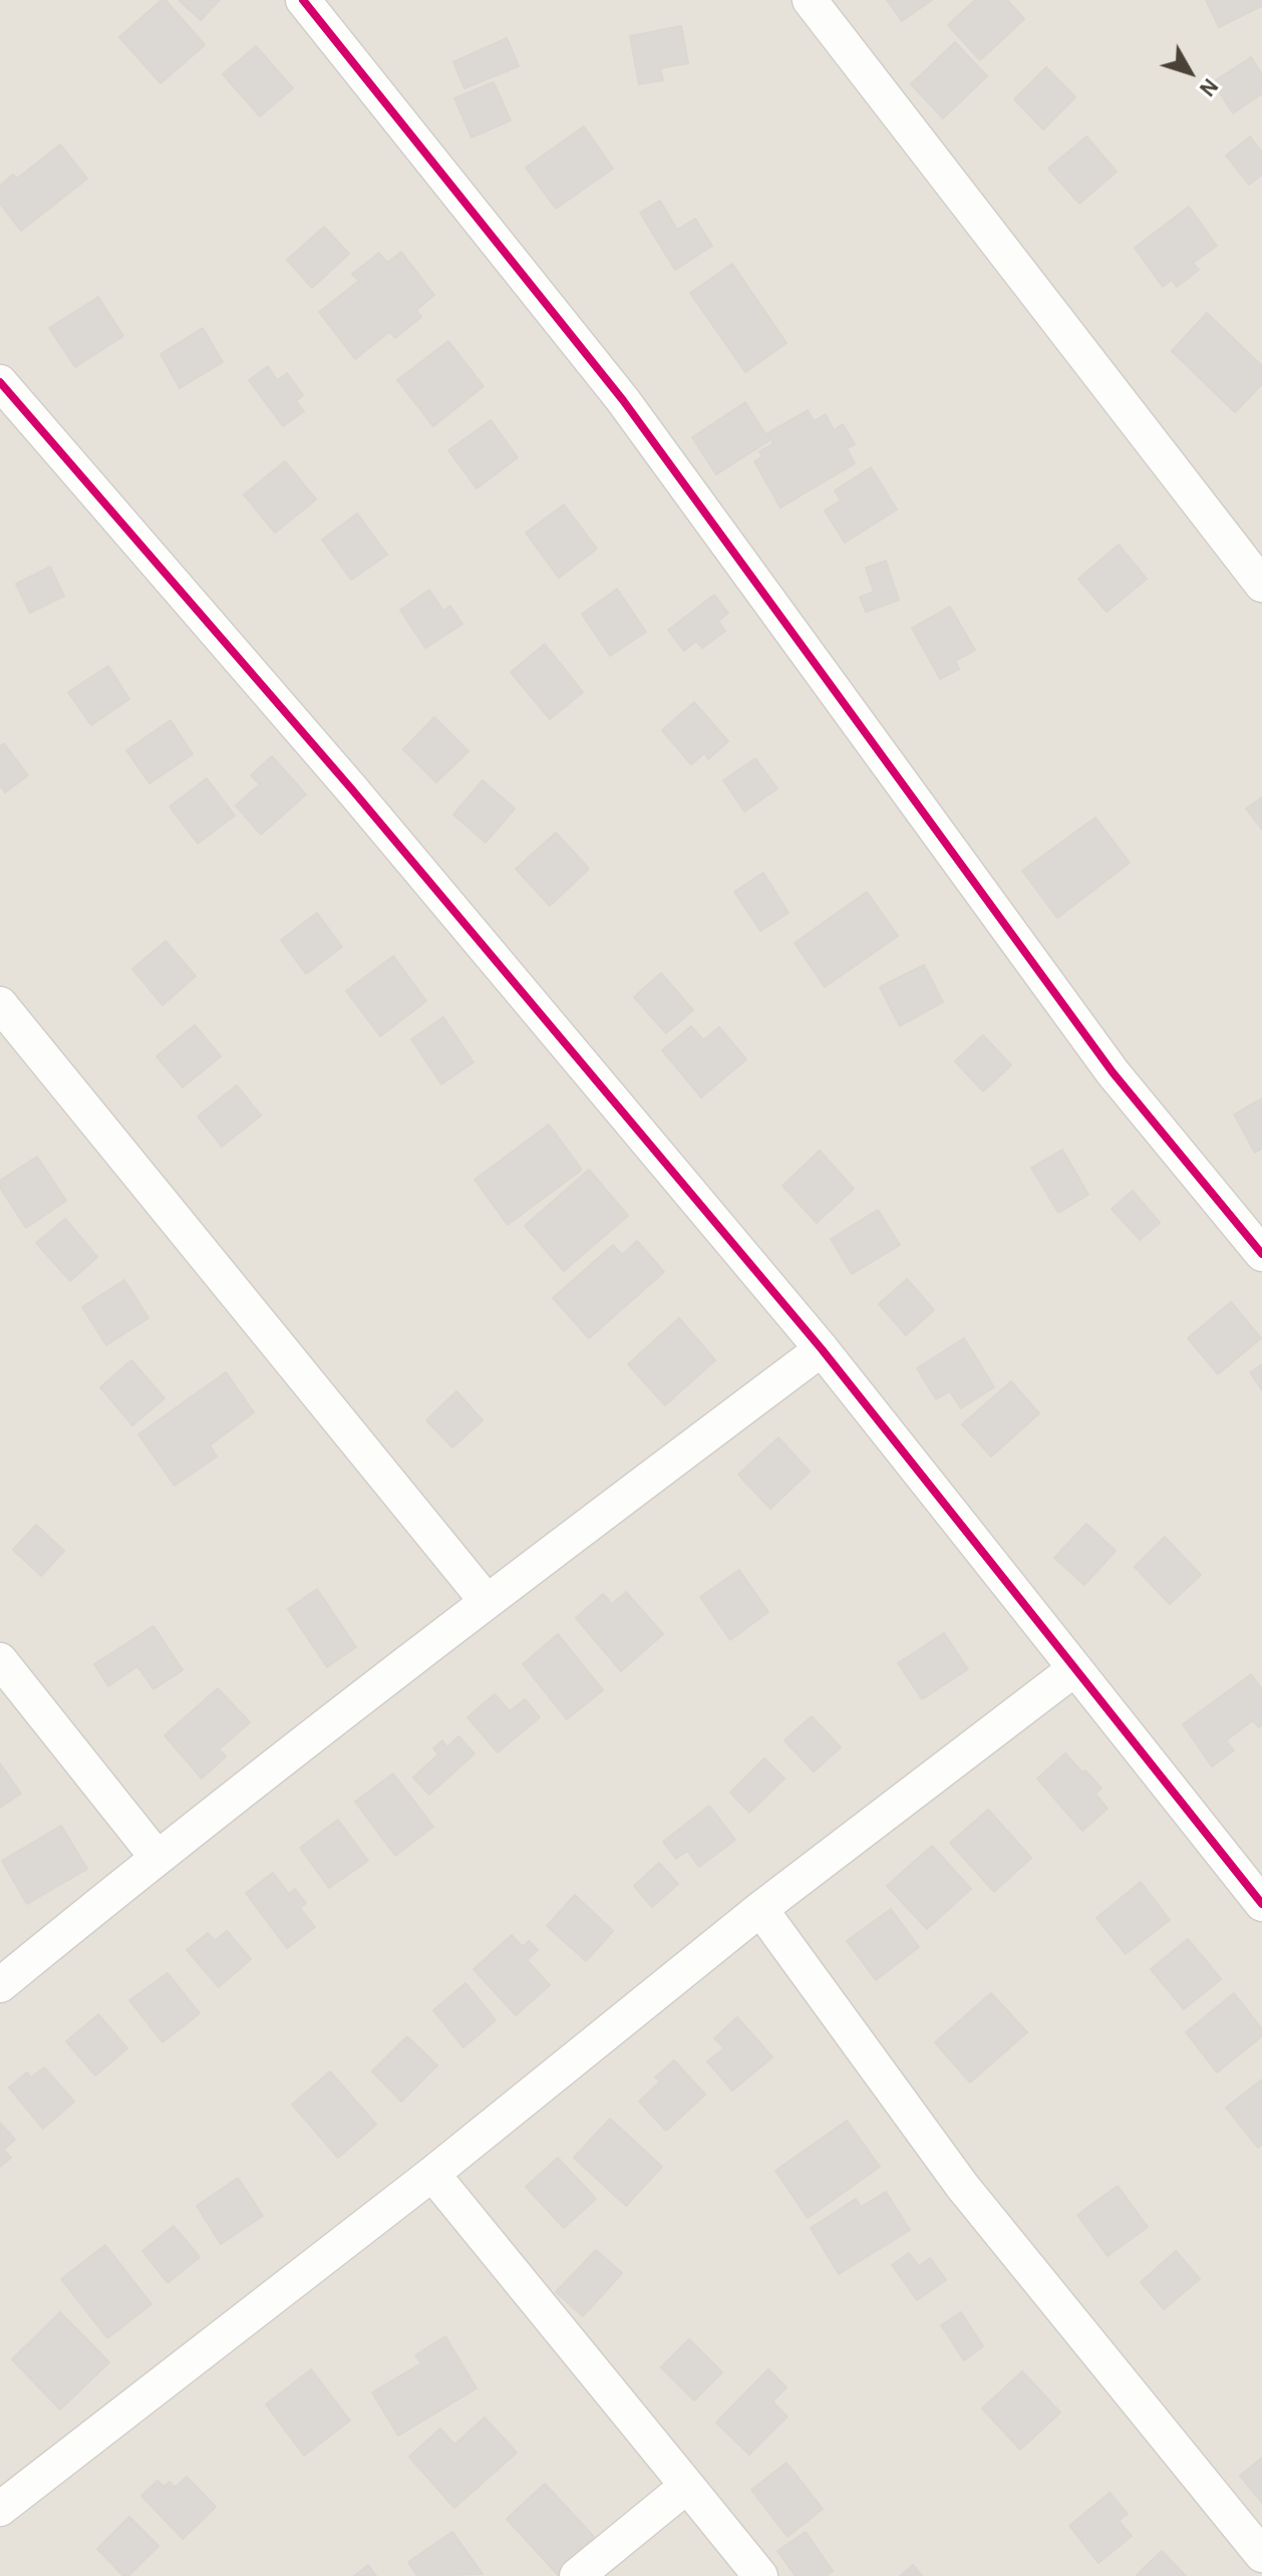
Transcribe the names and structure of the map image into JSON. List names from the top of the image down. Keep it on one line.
{"north":"bottom right"}
